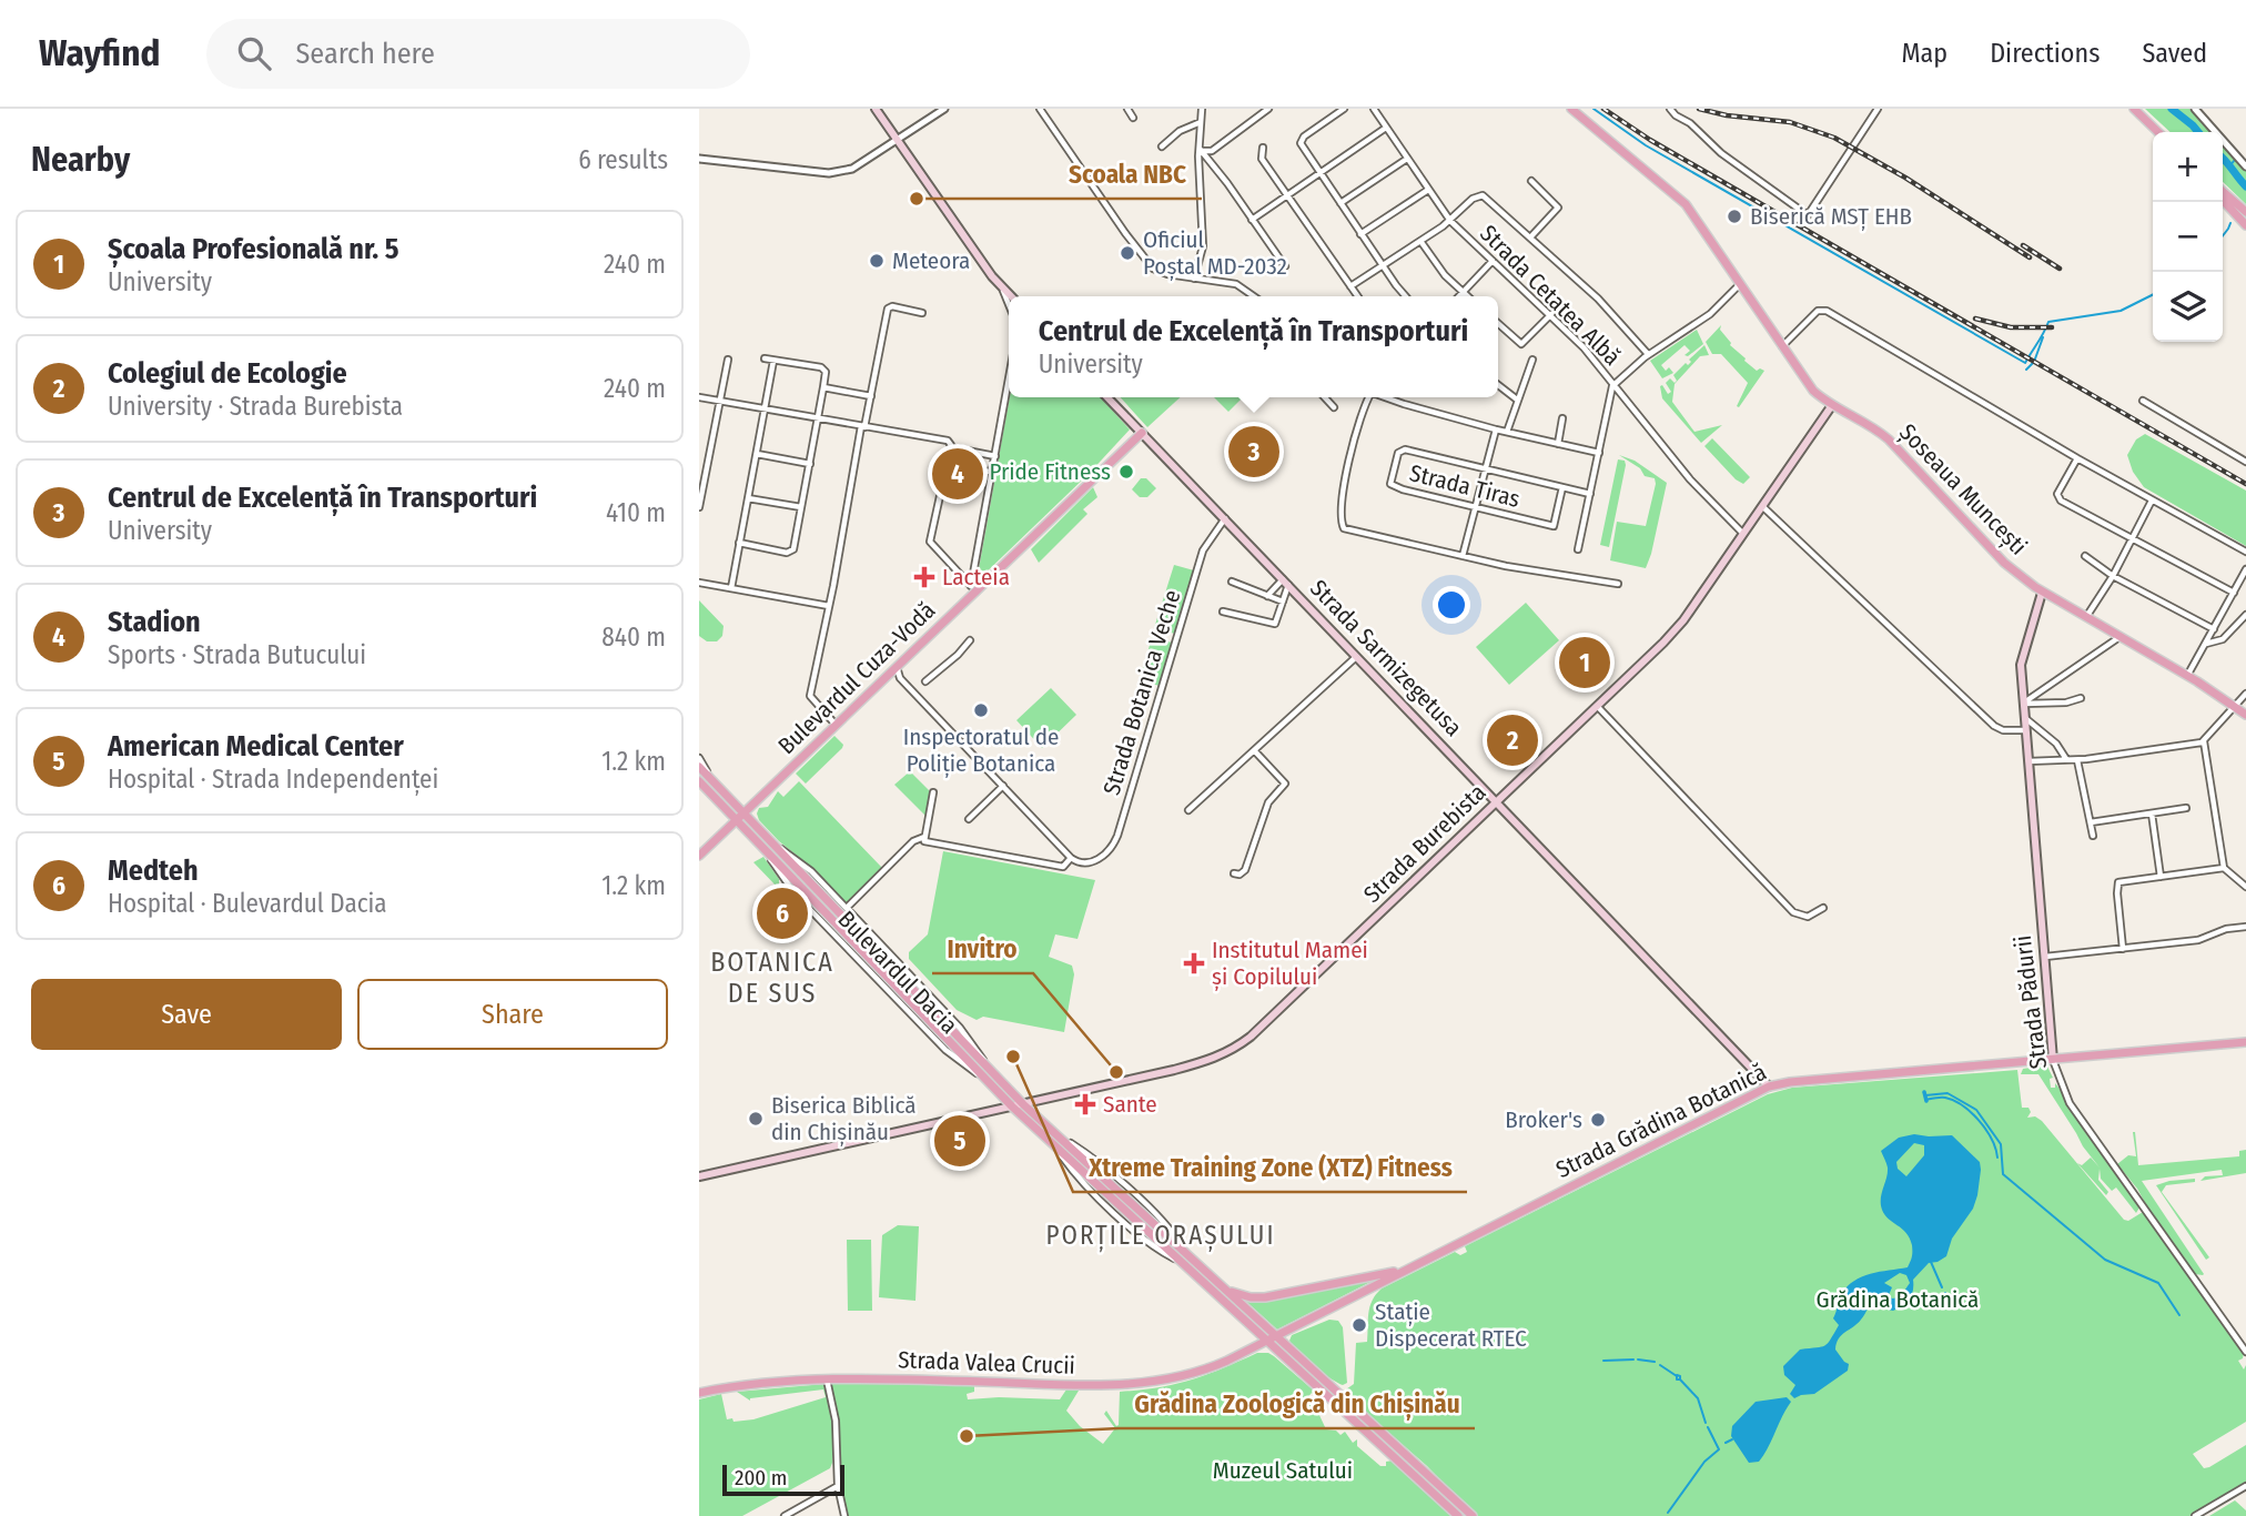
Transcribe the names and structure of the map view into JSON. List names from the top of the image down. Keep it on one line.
{"streets":{"main road":["Șoseaua Muncești","Strada Sarmizegetusa","Bulevardul Cuza-Vodă","Strada Burebista","Bulevardul Dacia","Strada Pădurii","Strada Grădina Botanică","Strada Valea Crucii"],"street":["Strada Cetatea Albă","Strada Tiras","Strada Botanica Veche"]},"crossings":[["Strada Cetatea Albă","Strada Burebista"],["Șoseaua Muncești","Strada Burebista"],["Șoseaua Muncești","Strada Pădurii"],["Strada Sarmizegetusa","Bulevardul Cuza-Vodă"],["Strada Sarmizegetusa","Strada Botanica Veche"],["Strada Sarmizegetusa","Strada Burebista"],["Strada Sarmizegetusa","Strada Grădina Botanică"],["Bulevardul Cuza-Vodă","Bulevardul Dacia"],["Strada Burebista","Bulevardul Dacia"],["Bulevardul Dacia","Strada Grădina Botanică"],["Bulevardul Dacia","Strada Valea Crucii"],["Strada Pădurii","Strada Grădina Botanică"],["Strada Grădina Botanică","Strada Valea Crucii"]],"districts":["BOTANICA DE SUS","PORȚILE ORAȘULUI"],"parks":["Grădina Botanică","Muzeul Satului"],"places":{"other":["Scoala NBC","Biserică MSȚ EHB","Oficiul Poștal MD-2032","Meteora","Pride Fitness","Inspectoratul de Poliție Botanica","Xtreme Training Zone (XTZ) Fitness","Invitro","Biserica Biblică din Chișinău","Broker's","Stație Dispecerat RTEC","Grădina Zoologică din Chișinău"],"health":["Lacteia","Institutul Mamei și Copilului","Sante"]},"scale_bar":"200 m","page":{"header":"Wayfind","search":"Search here","nav":["Map","Directions","Saved"],"heading":["Nearby","6 results"],"map_buttons":["+","−"],"list":[{"mark":"1","name":"Școala Profesională nr. 5","note":"University","value":"240 m"},{"mark":"2","name":"Colegiul de Ecologie","note":"University · Strada Burebista","value":"240 m"},{"mark":"3","name":"Centrul de Excelență în Transporturi","note":"University","value":"410 m"},{"mark":"4","name":"Stadion","note":"Sports · Strada Butucului","value":"840 m"},{"mark":"5","name":"American Medical Center","note":"Hospital · Strada Independenței","value":"1.2 km"},{"mark":"6","name":"Medteh","note":"Hospital · Bulevardul Dacia","value":"1.2 km"}],"popup":["Centrul de Excelență în Transporturi","University"],"pins":["3","4","1","2","6","5"],"buttons":["Save","Share"],"scale":"200 m"}}
